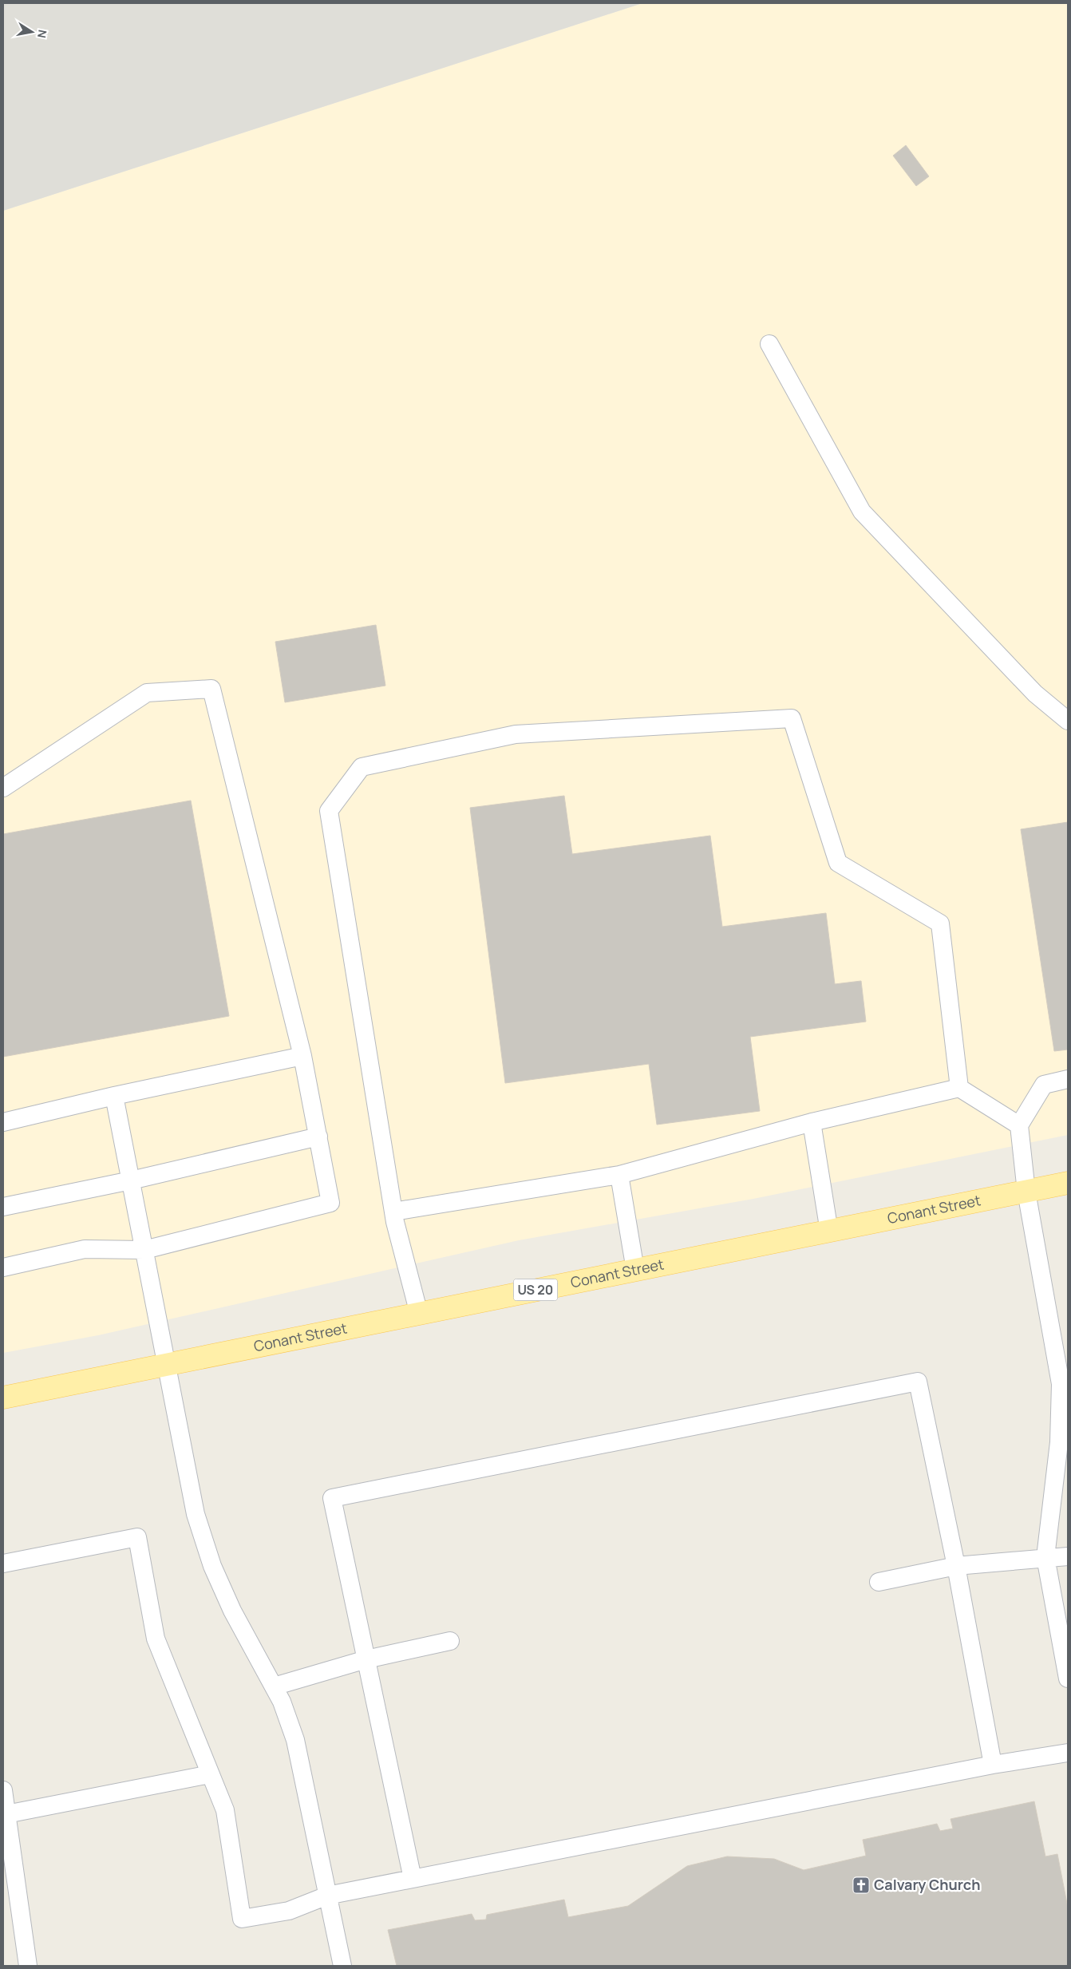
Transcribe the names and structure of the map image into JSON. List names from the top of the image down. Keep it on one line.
{"streets":{"main road":["Conant Street","US 20"]},"places":{"church":["Calvary Church"]},"north":"right"}
